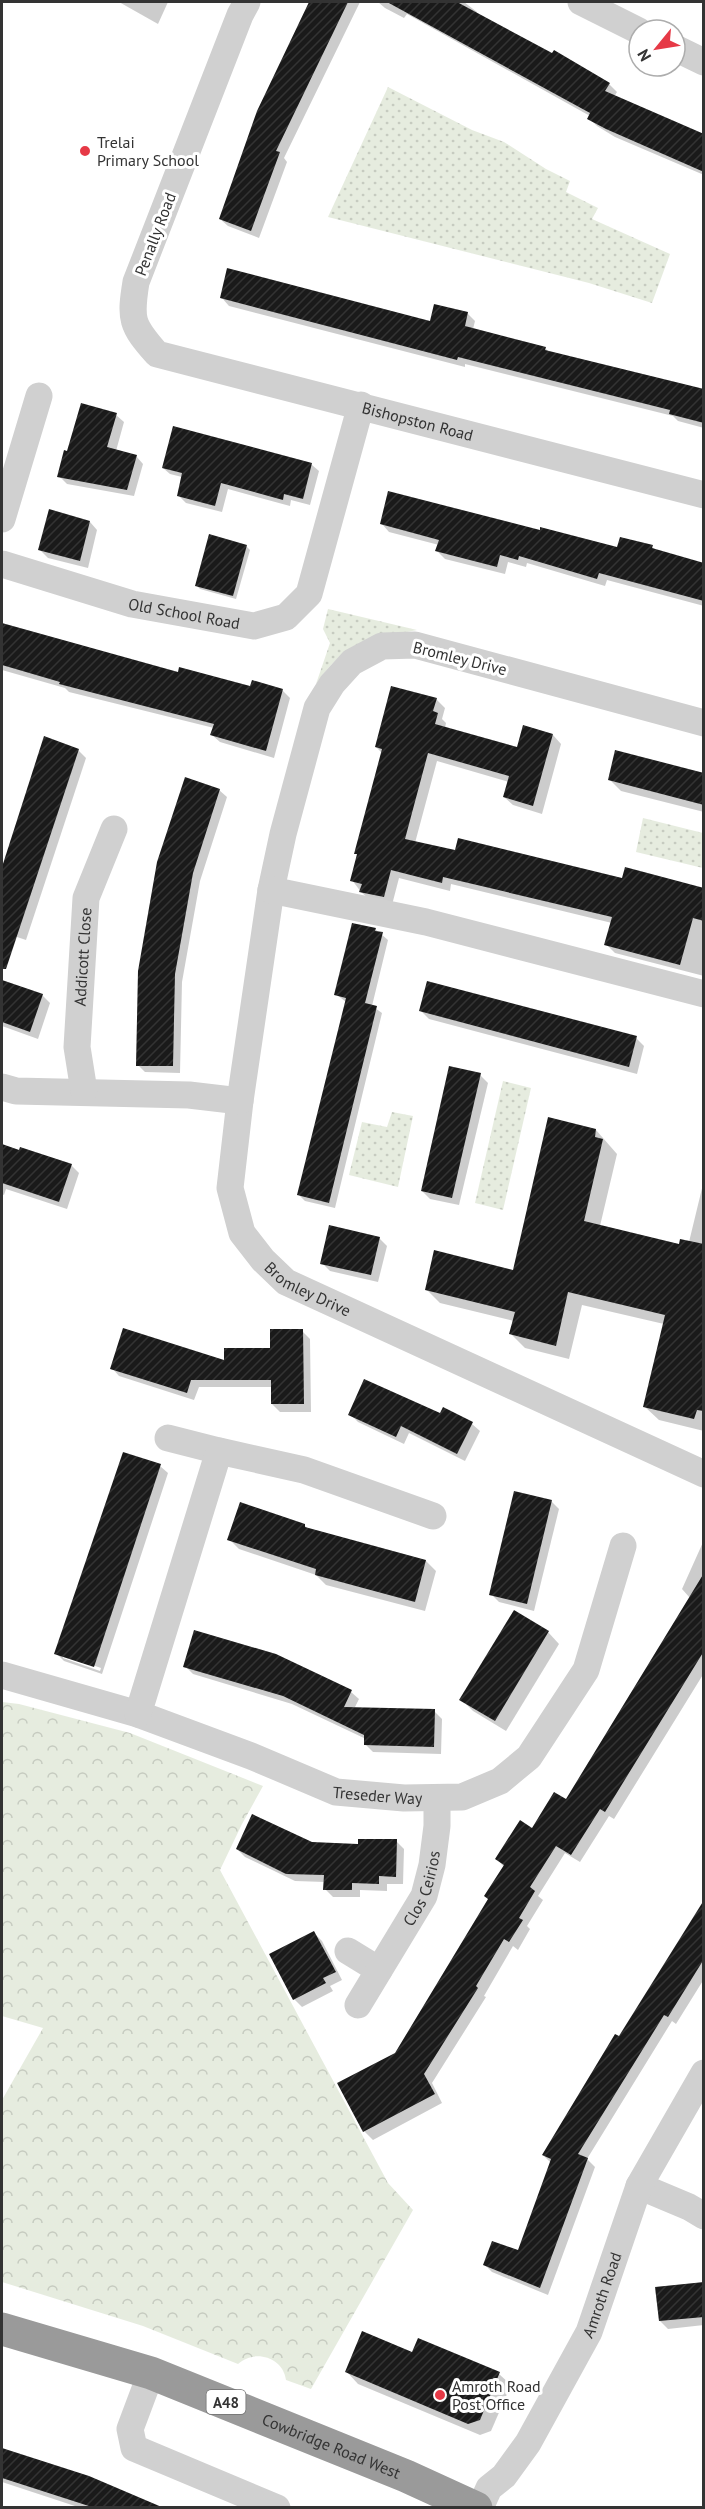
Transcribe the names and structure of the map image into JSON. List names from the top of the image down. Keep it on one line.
{"streets":{"highway":["A48","Cowbridge Road West"],"street":["Penally Road","Bishopston Road","Old School Road","Bromley Drive","Addicott Close","Treseder Way","Clos Ceirios","Amroth Road"]},"crossings":[["Penally Road","Bishopston Road"],["Bishopston Road","Old School Road"],["Treseder Way","Clos Ceirios"],["Amroth Road","Cowbridge Road West"]],"places":["Trelai Primary School","Amroth Road Post Office"],"north":"bottom left"}
